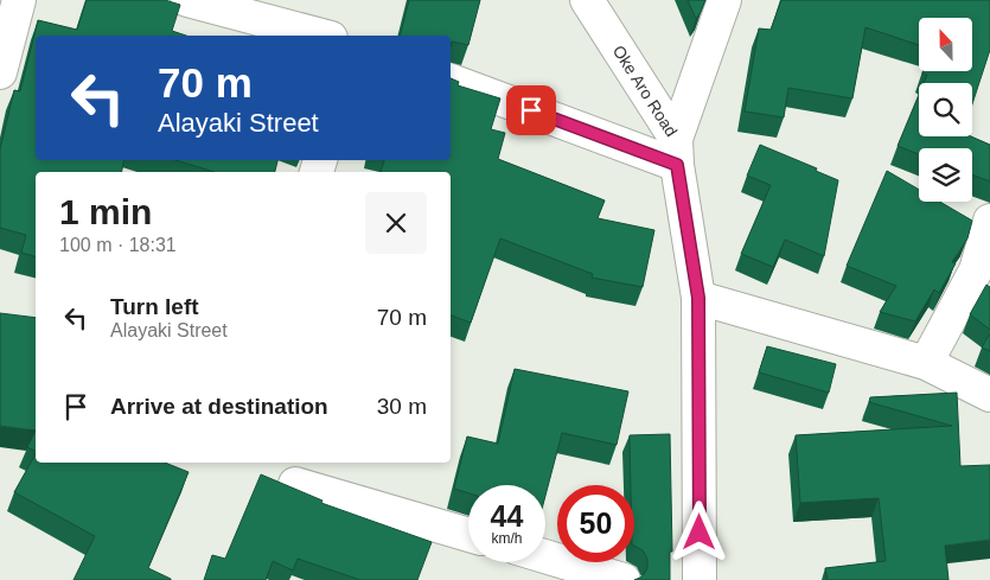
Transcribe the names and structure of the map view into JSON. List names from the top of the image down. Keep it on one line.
{"streets":{"street":["Oke Aro Road"]},"north":"top","page":{"turn":["70 m","Alayaki Street"],"heading":["1 min","100 m · 18:31"],"list":[{"name":"Turn left","note":"Alayaki Street","value":"70 m"},{"name":"Arrive at destination","value":"30 m"}],"speed":"44 km/h","limit":"50"}}
